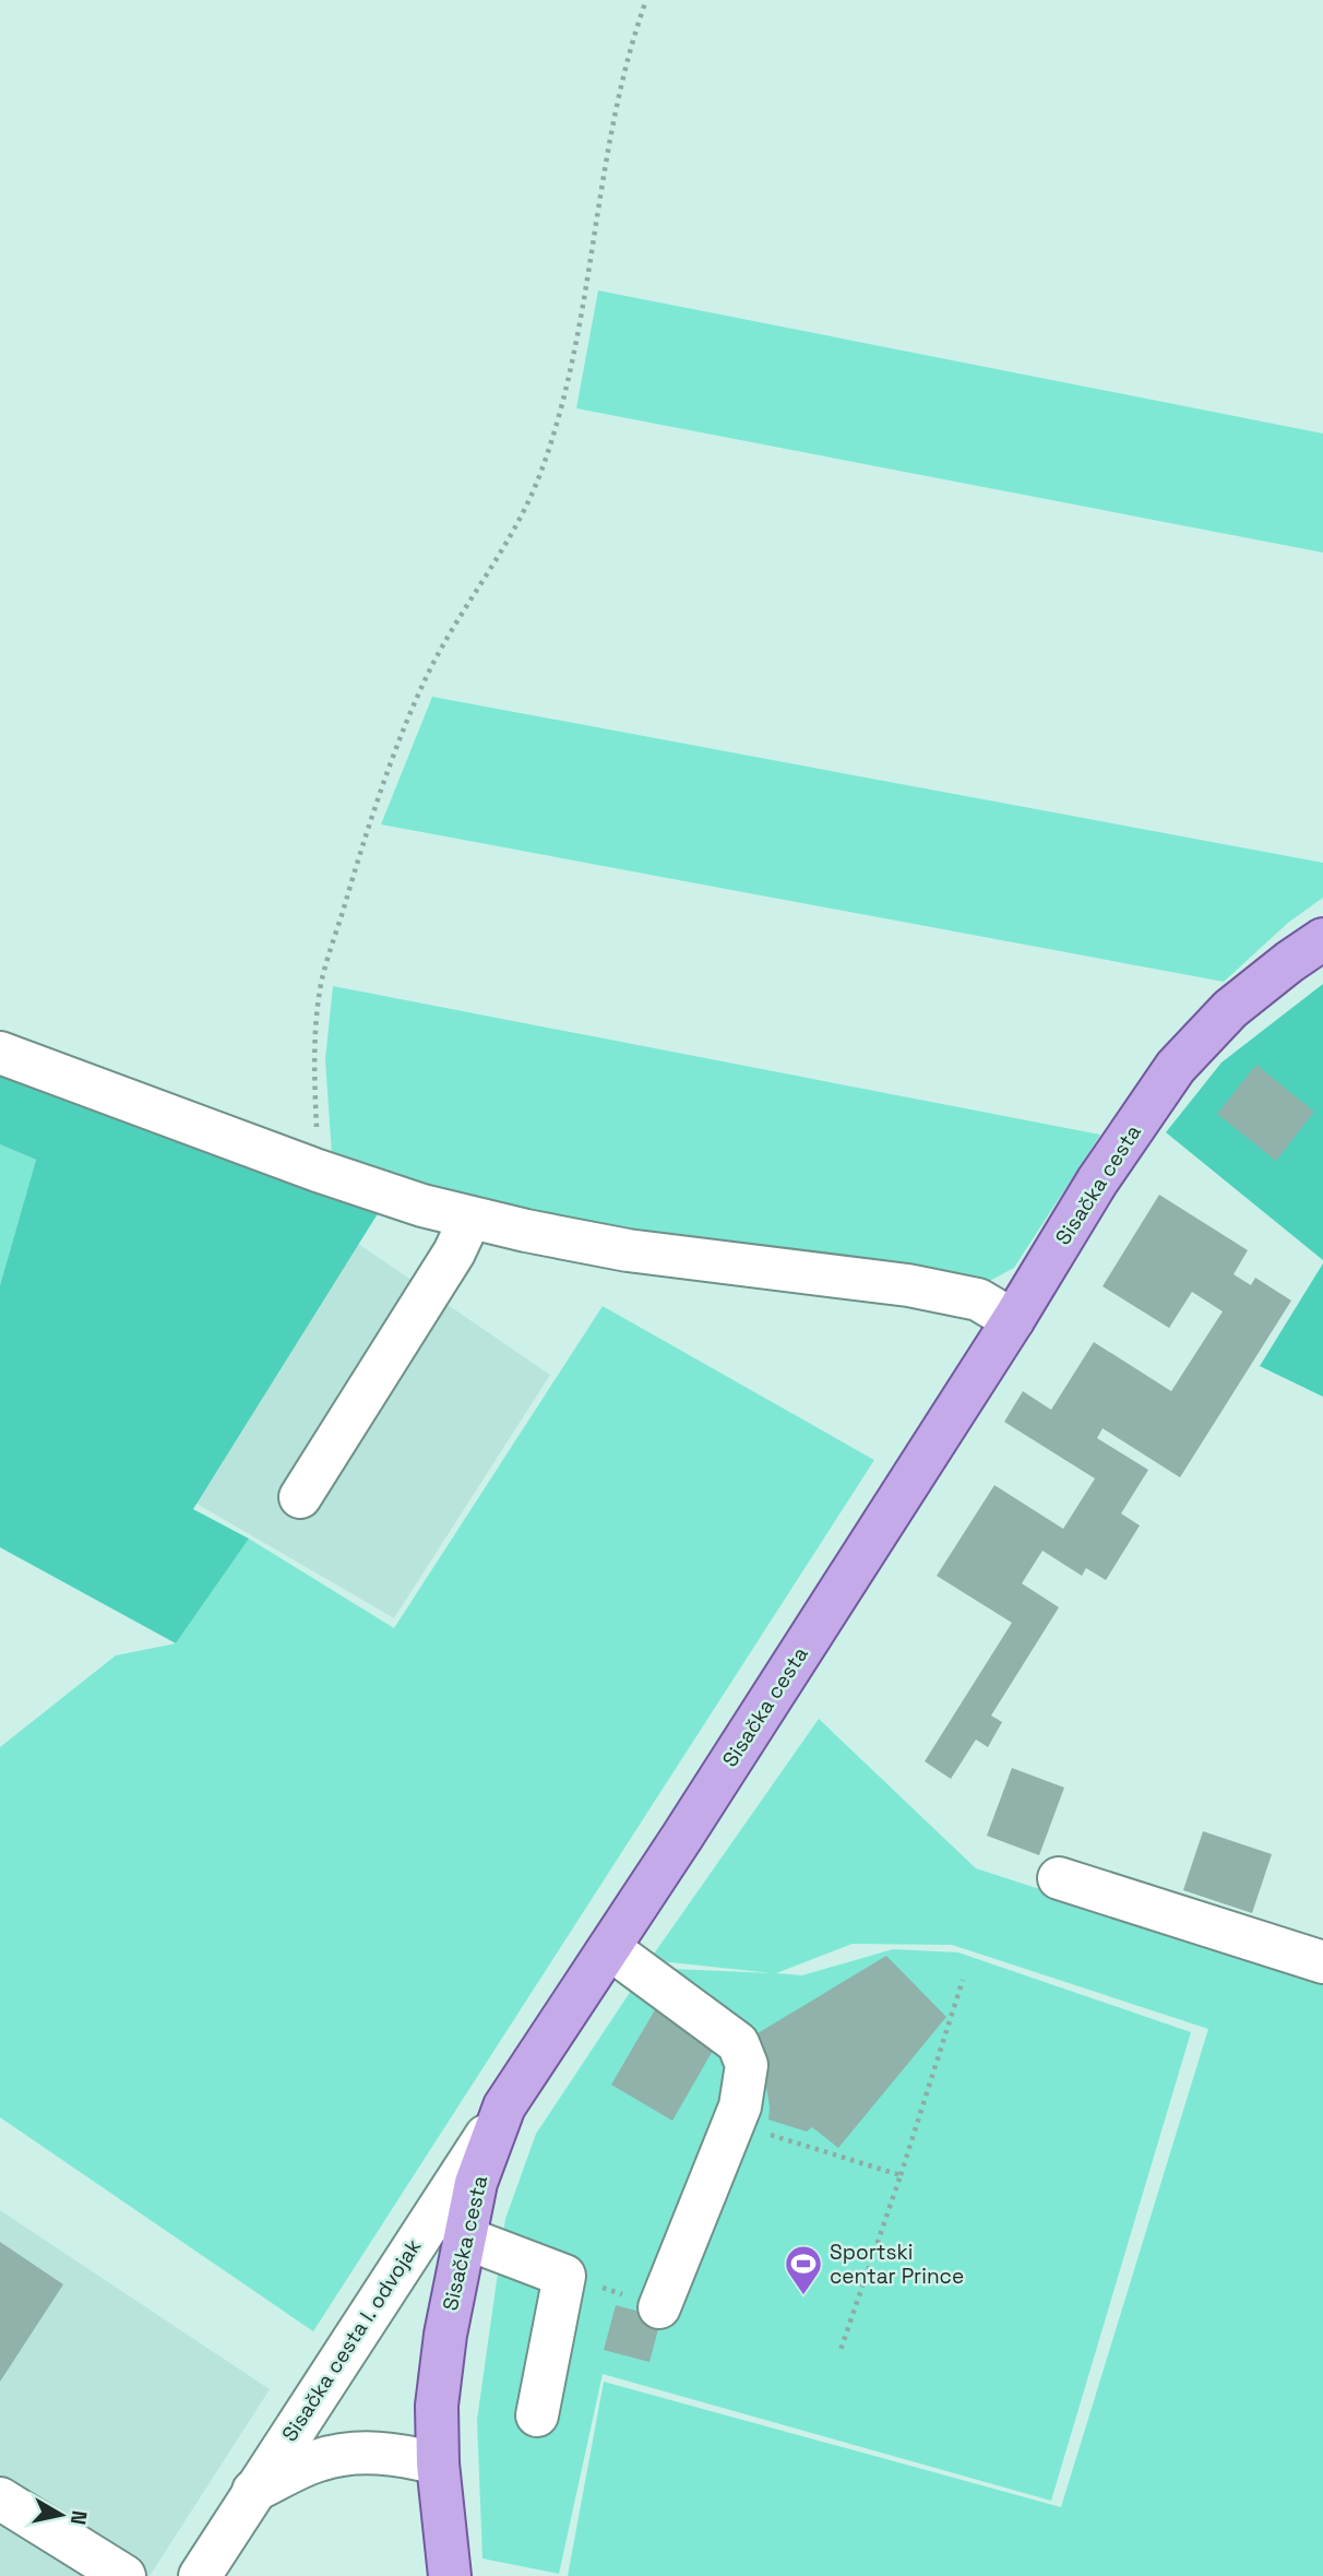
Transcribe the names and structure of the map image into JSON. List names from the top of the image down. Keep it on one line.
{"streets":{"main road":["Sisačka cesta"],"street":["Sisačka cesta I. odvojak"]},"crossings":[["Sisačka cesta","Sisačka cesta I. odvojak"]],"places":{"sports":["Sportski centar Prince"]},"north":"right"}
